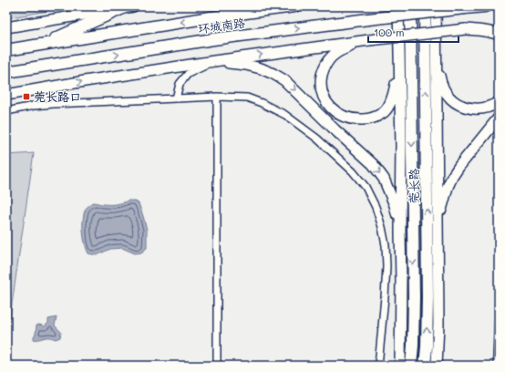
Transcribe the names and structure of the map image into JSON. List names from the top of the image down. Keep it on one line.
{"streets":{"highway":["环城南路","莞长路"]},"places":{"transit":["莞长路口"]},"scale_bar":"100 m"}
